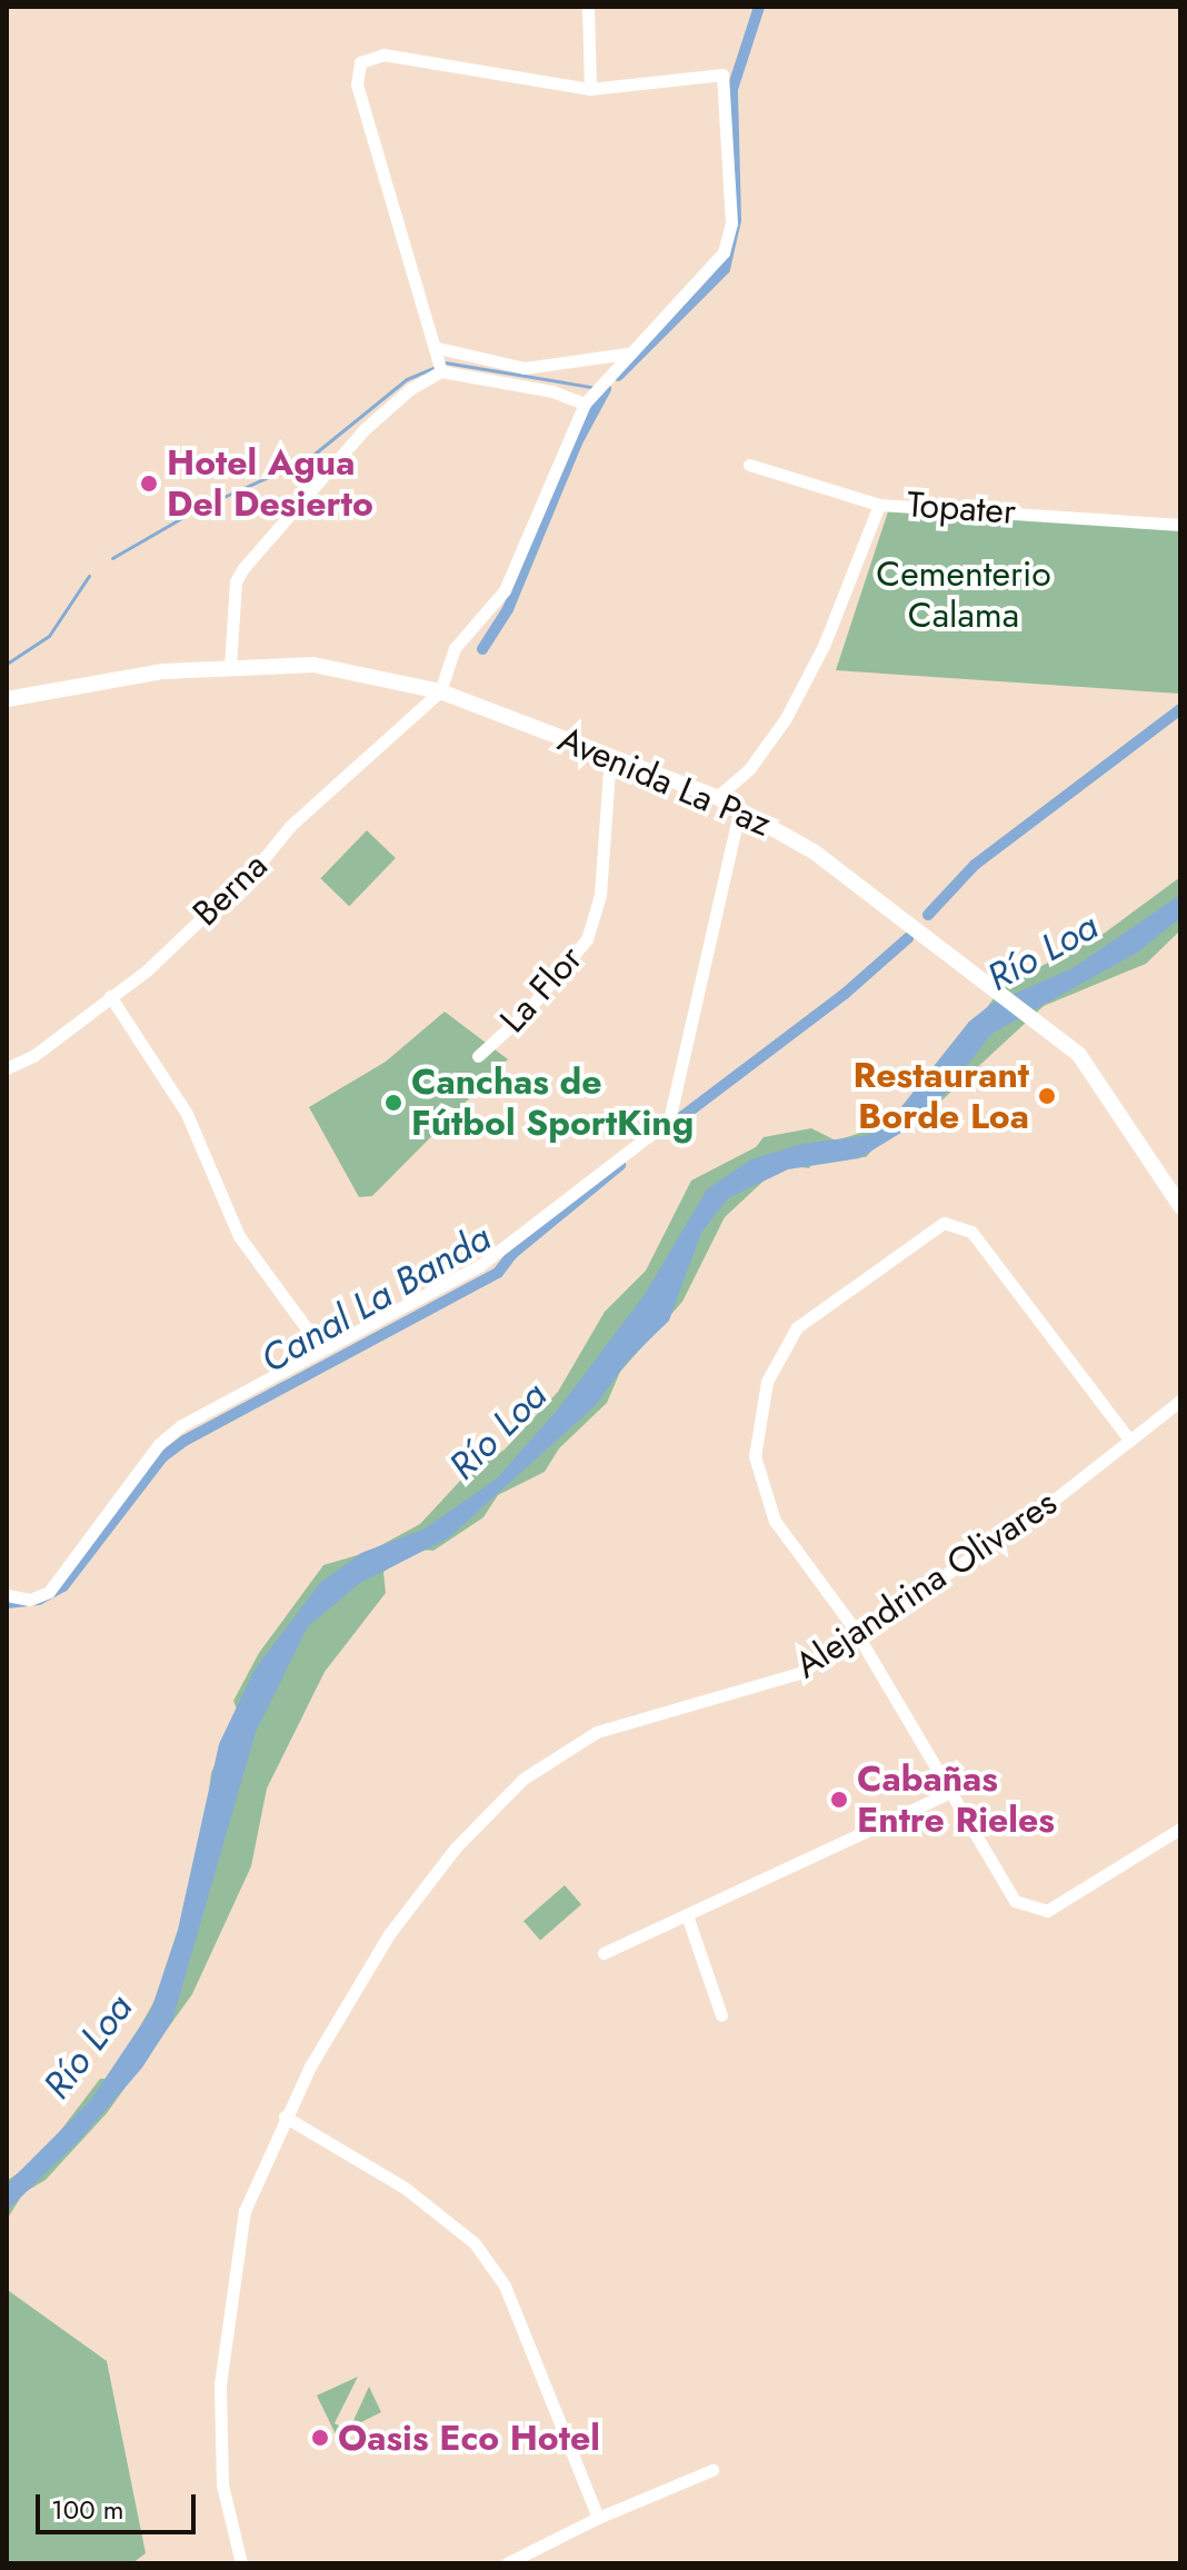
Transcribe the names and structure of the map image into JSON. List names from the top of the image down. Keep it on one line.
{"streets":{"main road":["Avenida La Paz"],"street":["Topater","Berna","La Flor","Alejandrina Olivares"]},"crossings":[["Avenida La Paz","Berna"],["Avenida La Paz","La Flor"]],"water":["Río Loa","Canal La Banda"],"parks":["Cementerio Calama"],"places":["Hotel Agua Del Desierto","Restaurant Borde Loa","Canchas de Fútbol SportKing","Cabañas Entre Rieles","Oasis Eco Hotel"],"scale_bar":"100 m"}
